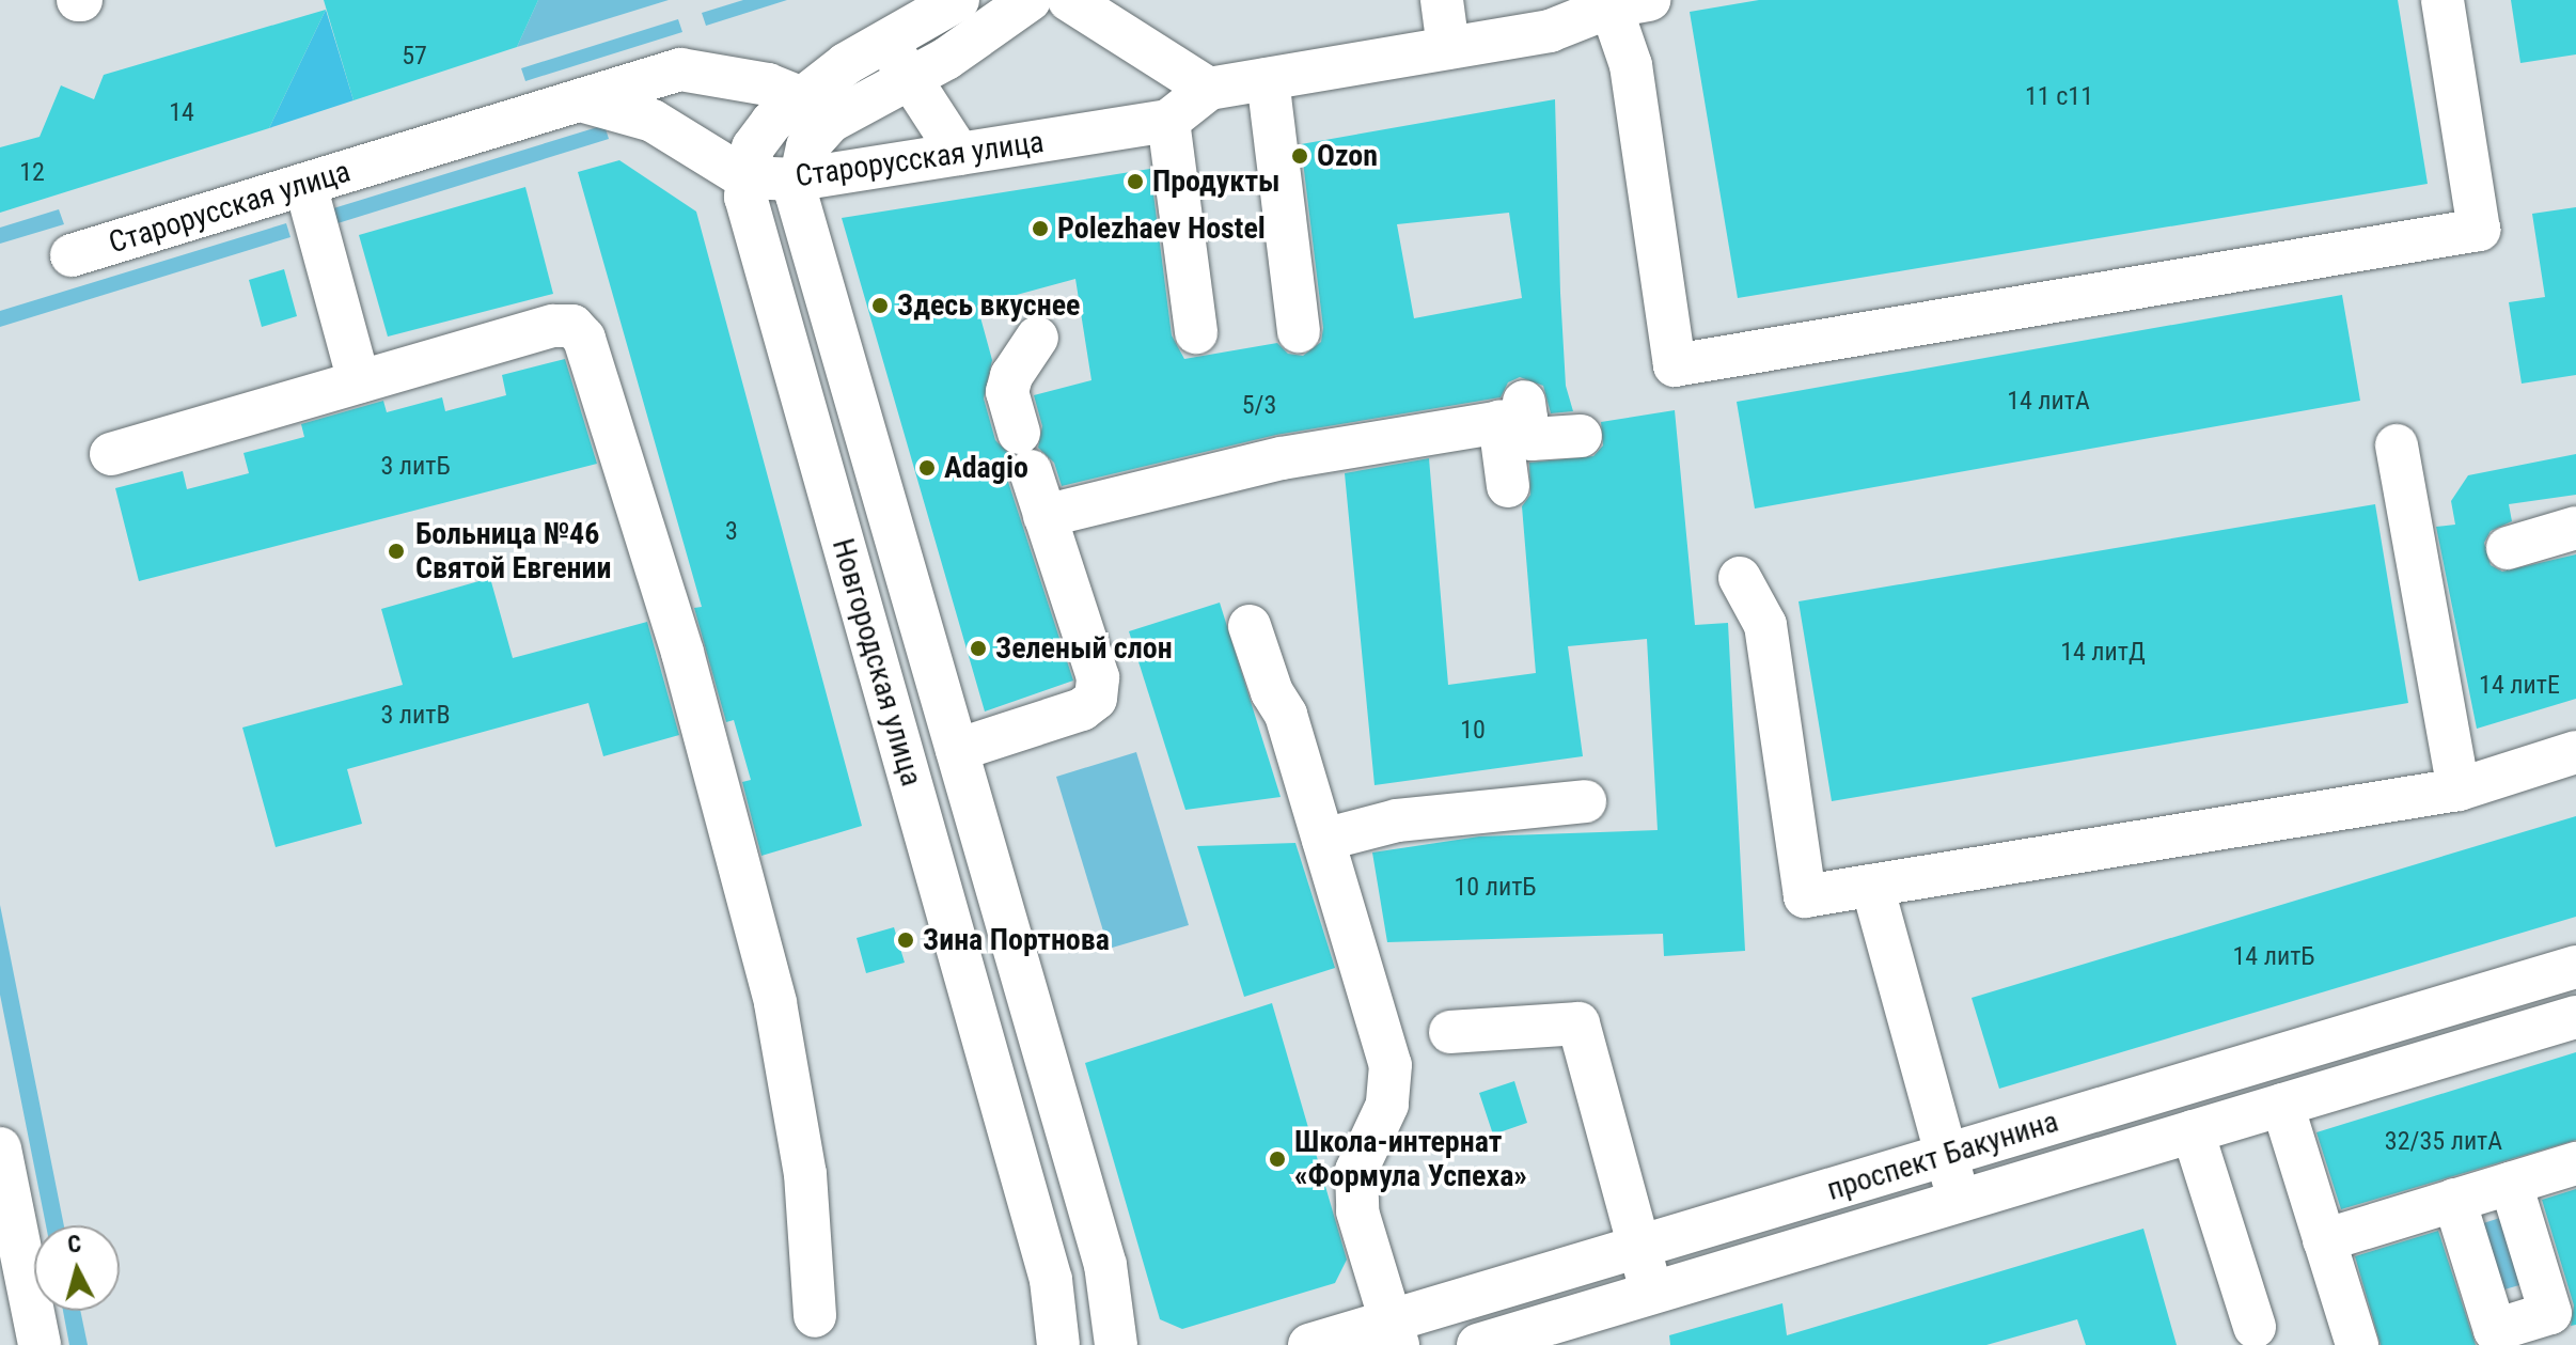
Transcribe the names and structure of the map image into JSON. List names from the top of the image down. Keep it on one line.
{"streets":{"street":["Старорусская улица","Новгородская улица","проспект Бакунина"]},"crossings":[["Старорусская улица","Новгородская улица"]],"places":["Ozon","Продукты","Polezhaev Hostel","Здесь вкуснее","Adagio","Больница №46 Святой Евгении","Зеленый слон","Зина Портнова","Школа-интернат «Формула Успеха»"],"house_numbers":["57","11 с11","14","12","14 литА","5/3","3 литБ","3","14 литД","14 литЕ","3 литВ","10","10 литБ","14 литБ","32/35 литА"],"north":"top"}
